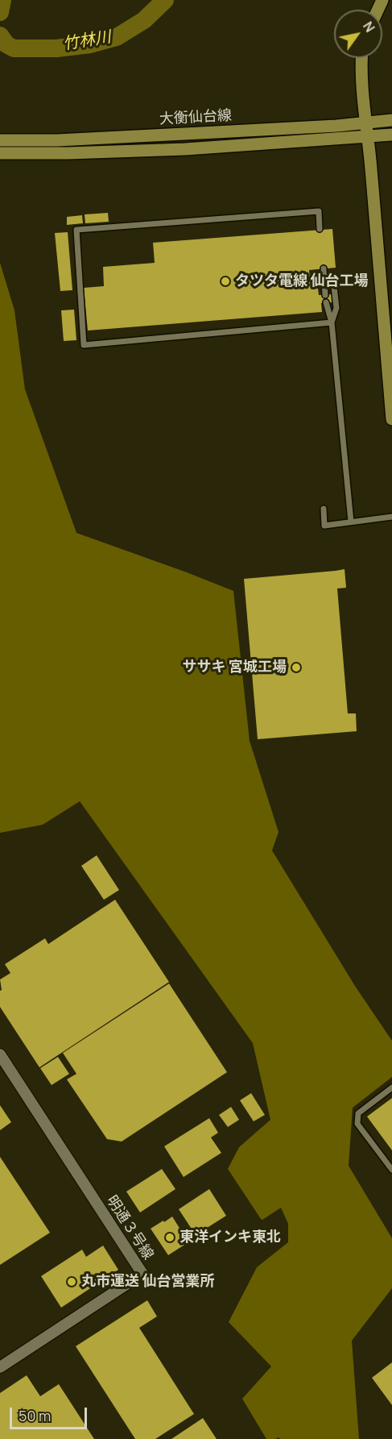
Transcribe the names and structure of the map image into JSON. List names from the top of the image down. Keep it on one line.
{"streets":{"main road":["大衡仙台線"],"street":["明通３号線"]},"water":["竹林川"],"places":["タツタ電線 仙台工場","ササキ 宮城工場","東洋インキ東北","丸市運送 仙台営業所"],"scale_bar":"50 m","north":"top right"}
